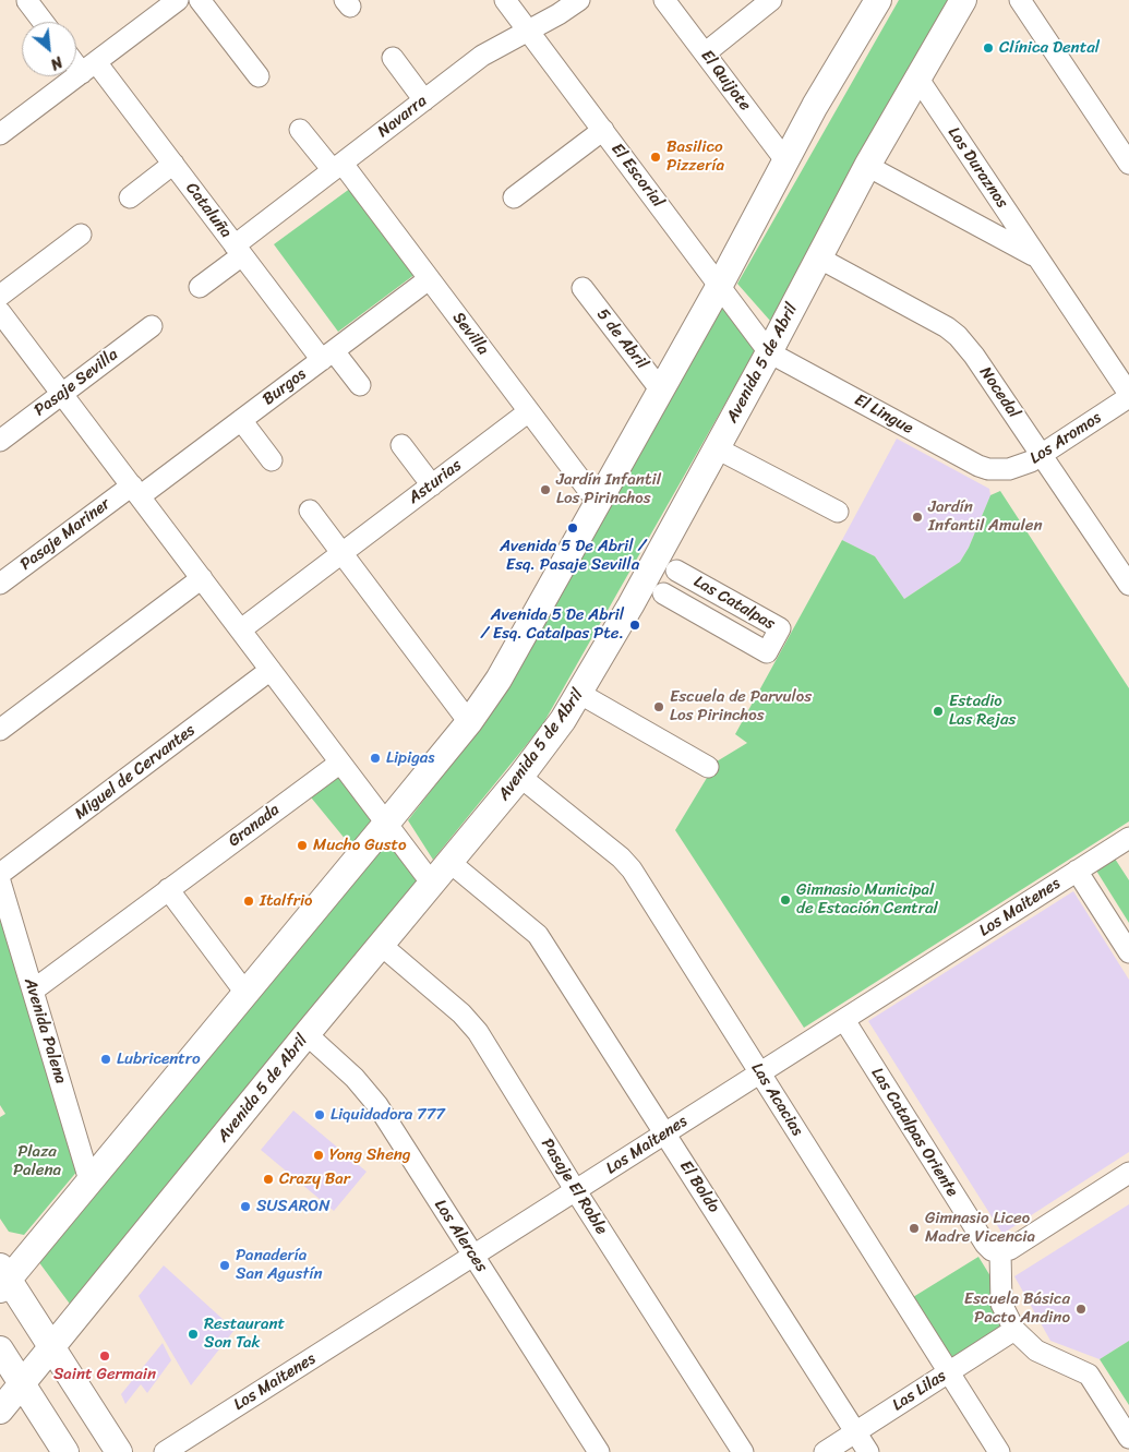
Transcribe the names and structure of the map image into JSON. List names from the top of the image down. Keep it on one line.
{"streets":{"main road":["Avenida 5 de Abril"],"street":["El Quijote","Navarra","Los Duraznos","El Escorial","Cataluña","Sevilla","5 de Abril","Pasaje Sevilla","Burgos","Nocedal","El Lingue","Los Aromos","Asturias","Pasaje Mariner","Las Catalpas","Miguel de Cervantes","Granada","Los Maitenes","Avenida Palena","Las Acacias","Las Catalpas Oriente","Pasaje El Roble","El Boldo","Los Alerces","Las Lilas"]},"crossings":[["Navarra","El Escorial"],["Navarra","Cataluña"],["Navarra","Sevilla"],["Los Duraznos","Avenida 5 de Abril"],["Los Duraznos","Los Aromos"],["El Escorial","Avenida 5 de Abril"],["El Escorial","El Lingue"],["Cataluña","Burgos"],["Sevilla","Burgos"],["Sevilla","Asturias"],["Avenida 5 de Abril","Nocedal"],["Avenida 5 de Abril","El Lingue"],["Avenida 5 de Abril","Las Catalpas"],["Avenida 5 de Abril","Las Acacias"],["Avenida 5 de Abril","Pasaje El Roble"],["Avenida 5 de Abril","El Boldo"],["Avenida 5 de Abril","Los Alerces"],["Burgos","Pasaje Mariner"],["Nocedal","Los Aromos"],["El Lingue","Los Aromos"],["Granada","Avenida Palena"],["Los Maitenes","Las Acacias"],["Los Maitenes","Las Catalpas Oriente"],["Los Maitenes","Pasaje El Roble"],["Los Maitenes","El Boldo"],["Los Maitenes","Los Alerces"],["Las Acacias","Las Lilas"],["El Boldo","Las Lilas"]],"parks":["Plaza Palena"],"places":["Clínica Dental","Basilico Pizzería","Jardín Infantil Los Pirinchos","Jardín Infantil Amulen","Avenida 5 De Abril / Esq. Pasaje Sevilla","Avenida 5 De Abril / Esq. Catalpas Pte.","Escuela de Parvulos Los Pirinchos","Estadio Las Rejas","Lipigas","Mucho Gusto","Gimnasio Municipal de Estación Central","Italfrio","Lubricentro","Liquidadora 777","Yong Sheng","Crazy Bar","SUSARON","Gimnasio Liceo Madre Vicencia","Panadería San Agustín","Escuela Básica Pacto Andino","Restaurant Son Tak","Saint Germain"],"north":"bottom right"}
